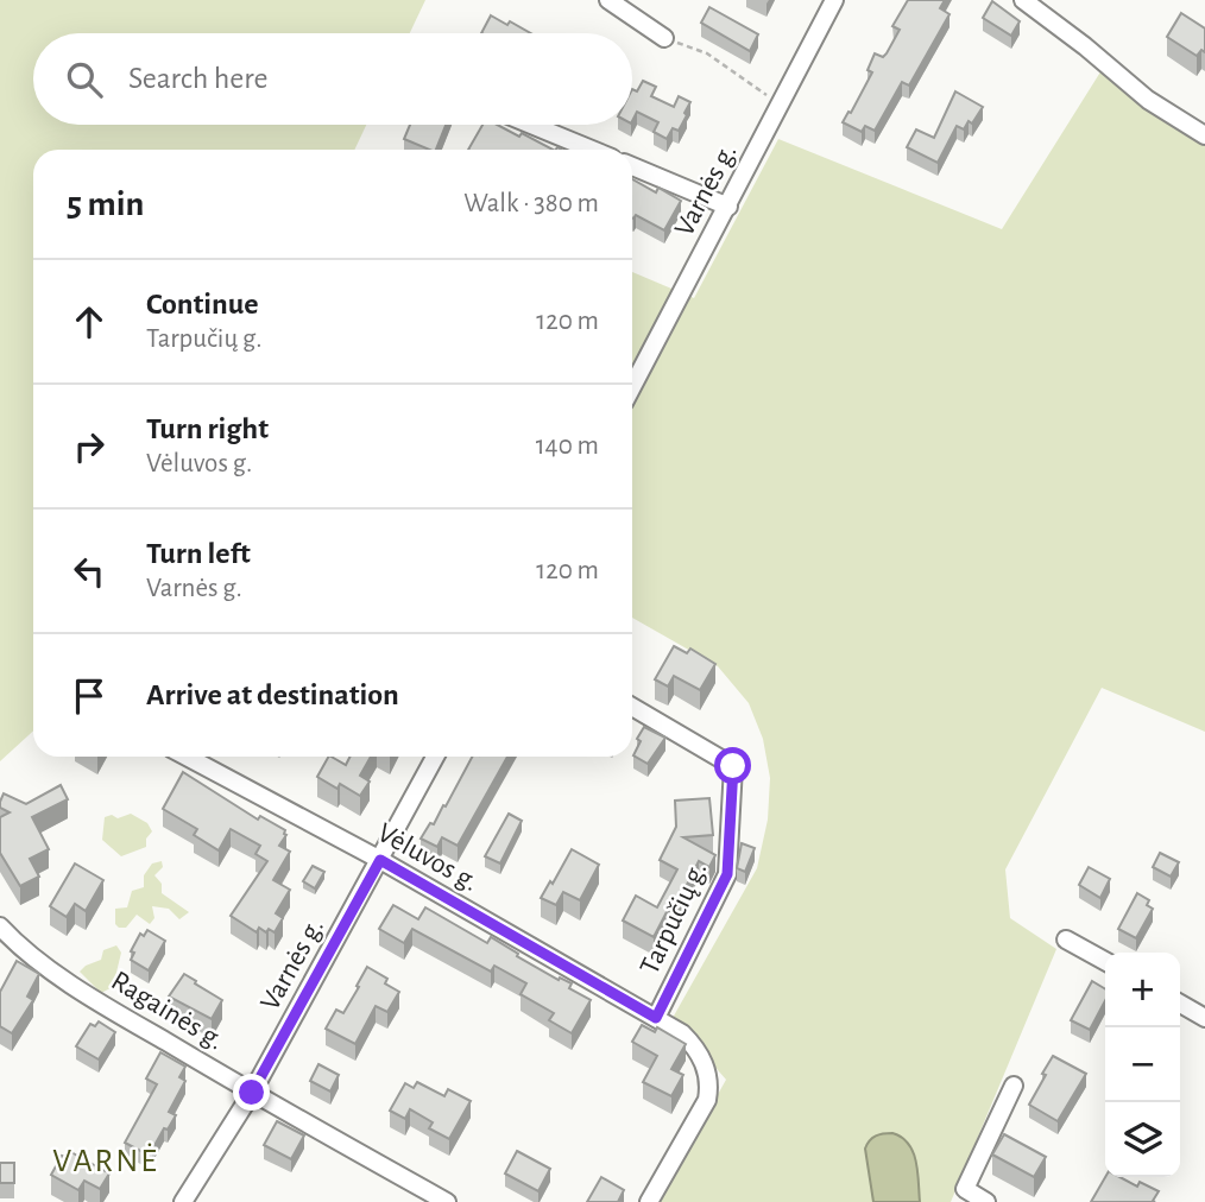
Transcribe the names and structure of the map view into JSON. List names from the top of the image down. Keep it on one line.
{"streets":{"street":["Varnės g.","Vėluvos g.","Tarpučių g.","Ragainės g."]},"crossings":[["Varnės g.","Vėluvos g."],["Varnės g.","Ragainės g."],["Vėluvos g.","Tarpučių g."]],"districts":["VARNĖ"],"page":{"search":"Search here","heading":["5 min","Walk · 380 m"],"list":[["Continue","Tarpučių g.","120 m"],["Turn right","Vėluvos g.","140 m"],["Turn left","Varnės g.","120 m"],"Arrive at destination"],"map_buttons":["+","−"]}}
